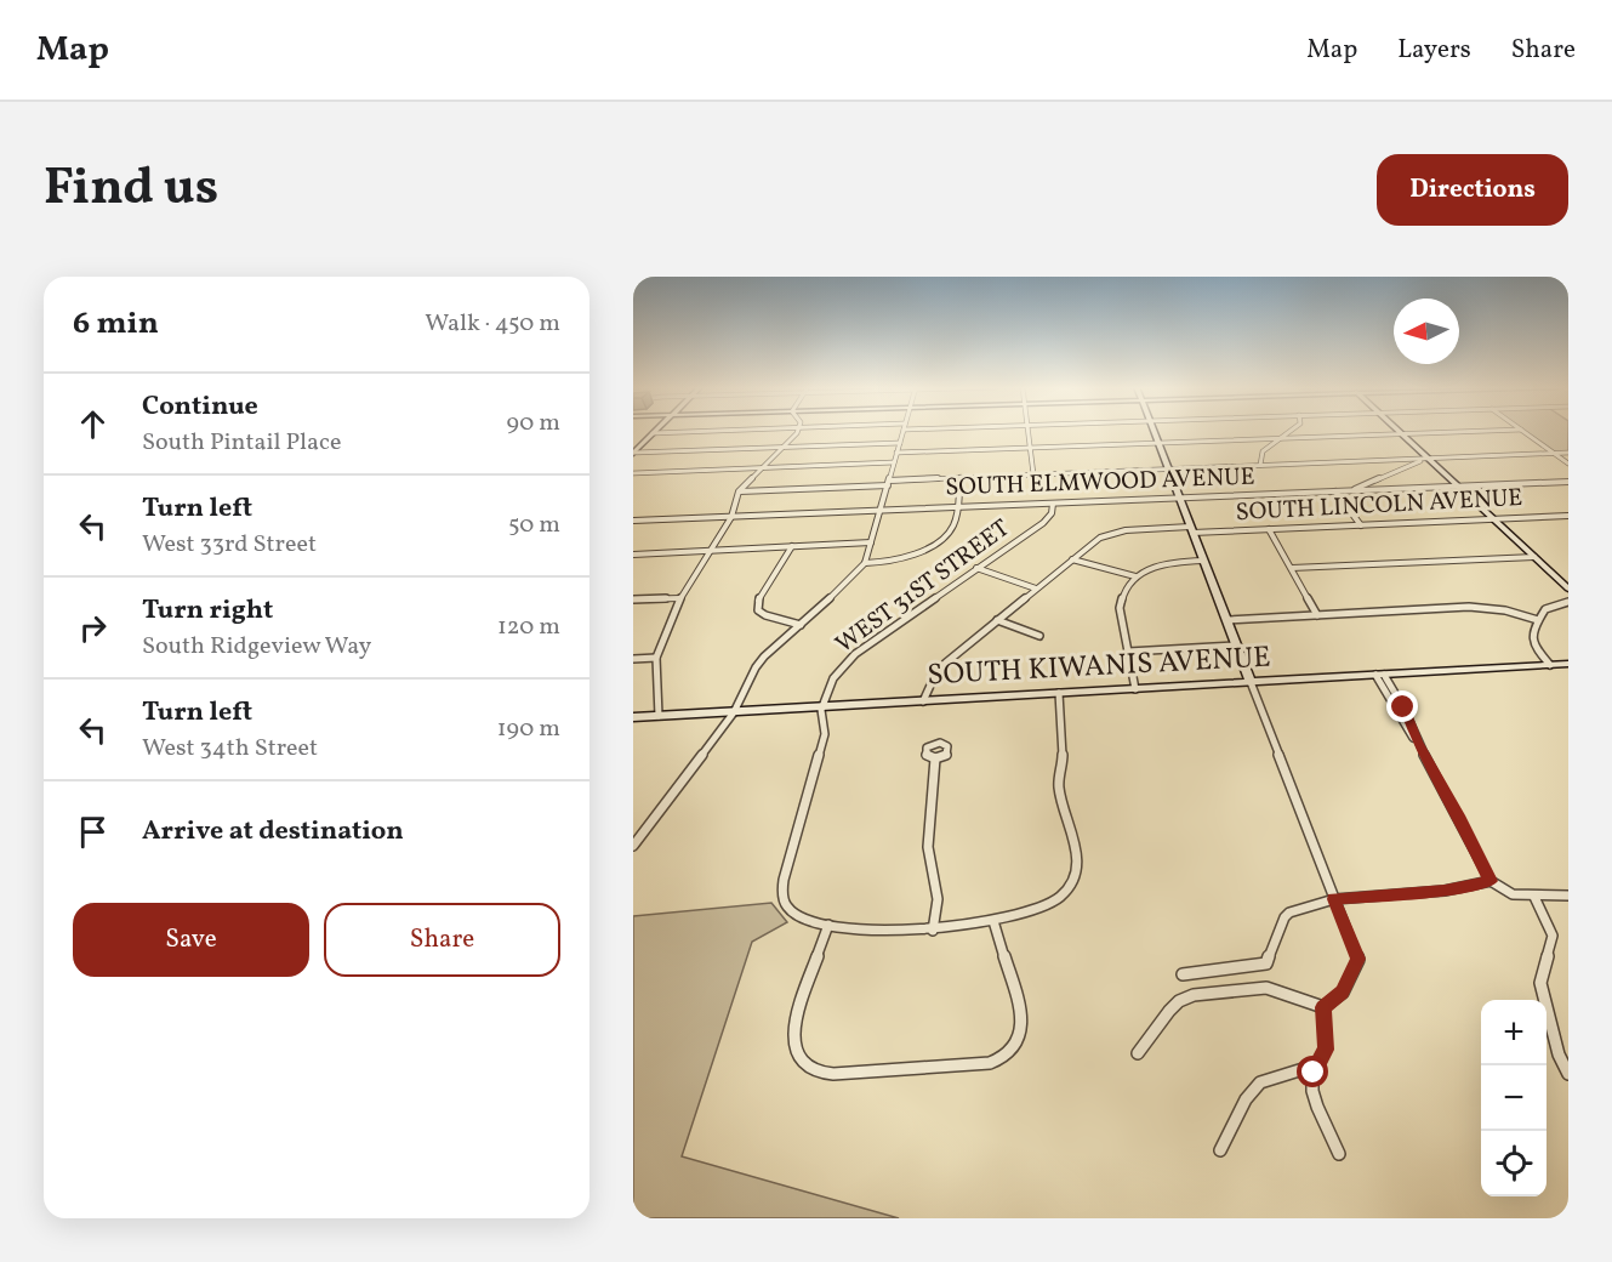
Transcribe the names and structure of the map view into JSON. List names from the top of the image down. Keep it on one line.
{"streets":{"street":["SOUTH ELMWOOD AVENUE","SOUTH LINCOLN AVENUE","WEST 31ST STREET","SOUTH KIWANIS AVENUE"]},"crossings":[["SOUTH ELMWOOD AVENUE","WEST 31ST STREET"],["SOUTH LINCOLN AVENUE","SOUTH KIWANIS AVENUE"],["WEST 31ST STREET","SOUTH KIWANIS AVENUE"]],"north":"left","page":{"header":"Map","nav":["Map","Layers","Share"],"title":"Find us","buttons":["Directions",["Save","Share"]],"heading":["6 min","Walk · 450 m"],"list":[["Continue","South Pintail Place","90 m"],["Turn left","West 33rd Street","50 m"],["Turn right","South Ridgeview Way","120 m"],["Turn left","West 34th Street","190 m"],"Arrive at destination"],"map_buttons":["+","−"]}}
